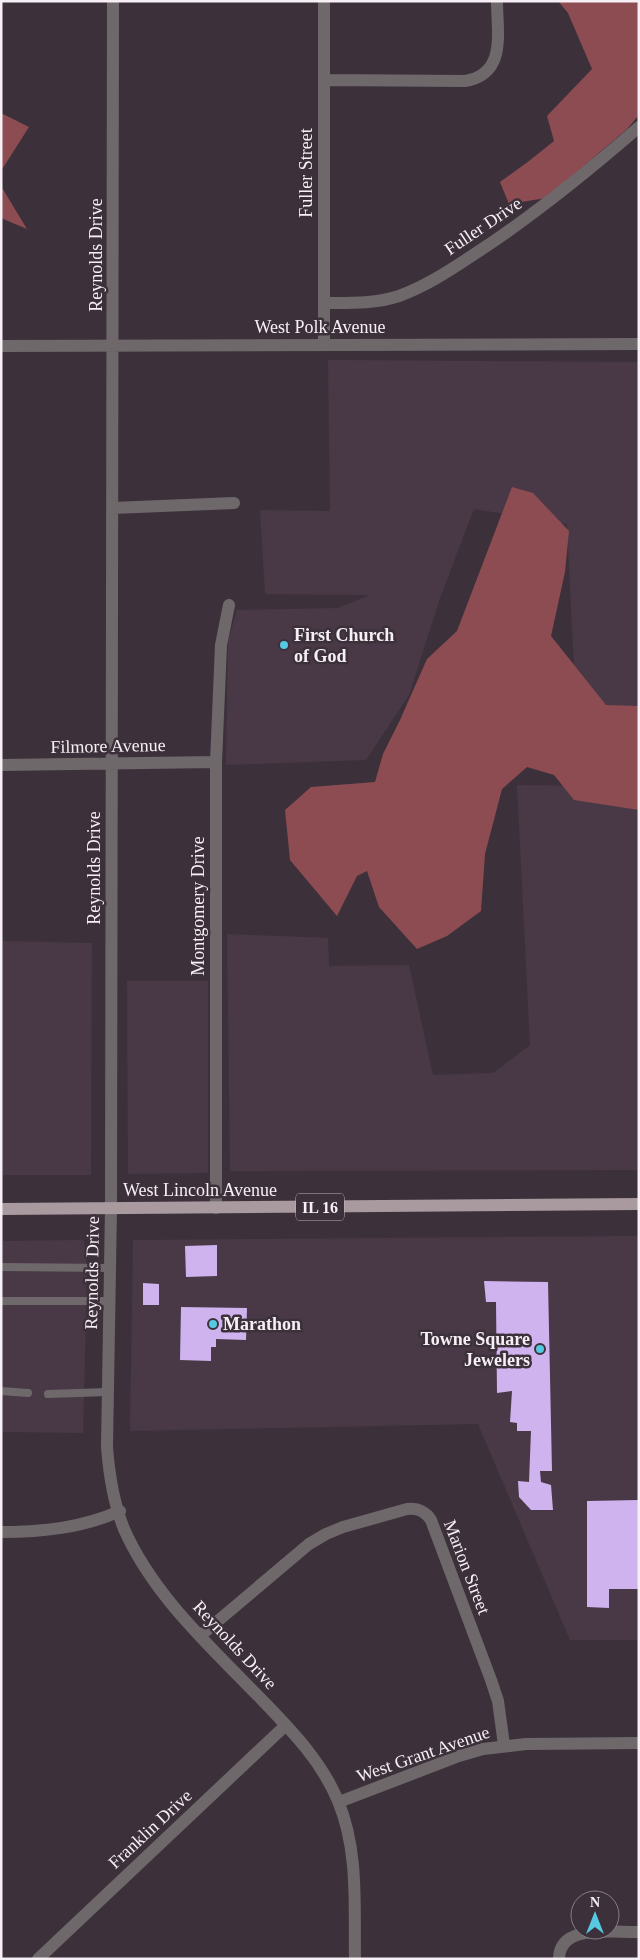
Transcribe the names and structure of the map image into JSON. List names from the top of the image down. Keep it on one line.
{"streets":{"main road":["West Lincoln Avenue","IL 16"],"street":["Fuller Street","Fuller Drive","Reynolds Drive","West Polk Avenue","Filmore Avenue","Montgomery Drive","Marion Street","West Grant Avenue","Franklin Drive"]},"crossings":[["Fuller Street","Fuller Drive"],["Fuller Street","West Polk Avenue"],["Reynolds Drive","West Polk Avenue"],["Reynolds Drive","Filmore Avenue"],["Reynolds Drive","West Lincoln Avenue"],["Reynolds Drive","Marion Street"],["Reynolds Drive","West Grant Avenue"],["Reynolds Drive","Franklin Drive"],["Filmore Avenue","Montgomery Drive"],["Montgomery Drive","West Lincoln Avenue"],["Marion Street","West Grant Avenue"]],"places":["First Church of God","Marathon","Towne Square Jewelers"],"north":"top"}
